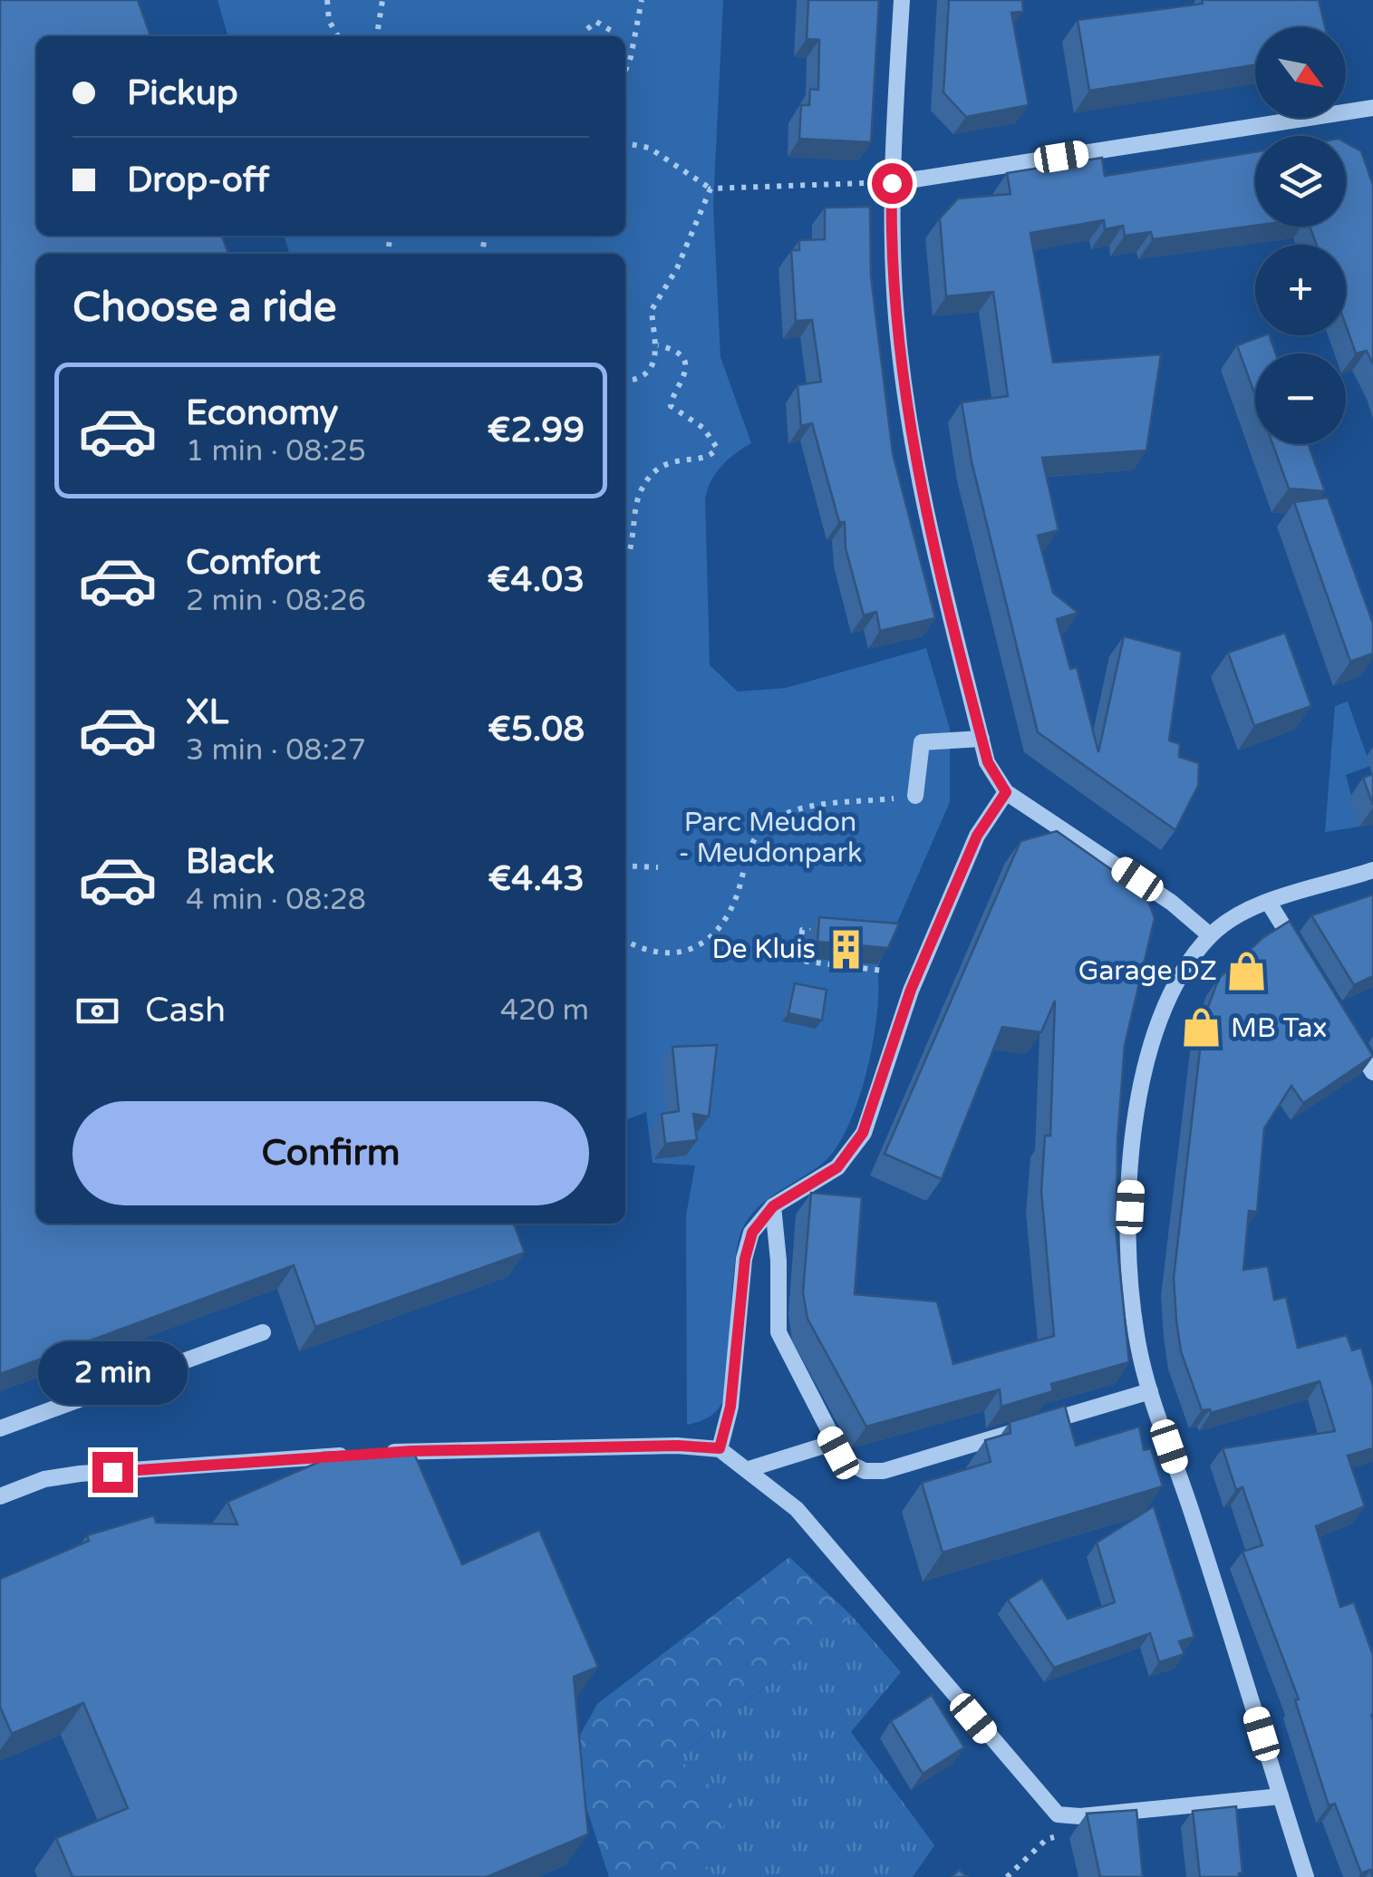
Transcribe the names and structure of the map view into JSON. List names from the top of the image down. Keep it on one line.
{"parks":["Parc Meudon - Meudonpark"],"places":{"building":["De Kluis"],"shop":["Garage DZ","MB Tax"]},"north":"bottom right","page":{"map_buttons":["+","−"],"banner":["Pickup","Drop-off"],"heading":"Choose a ride","list":[{"name":"Economy","note":"1 min · 08:25","value":"€2.99"},{"name":"Comfort","note":"2 min · 08:26","value":"€4.03"},{"name":"XL","note":"3 min · 08:27","value":"€5.08"},{"name":"Black","note":"4 min · 08:28","value":"€4.43"}],"pay":["Cash","420 m"],"buttons":"Confirm","bubble":"2 min"}}
